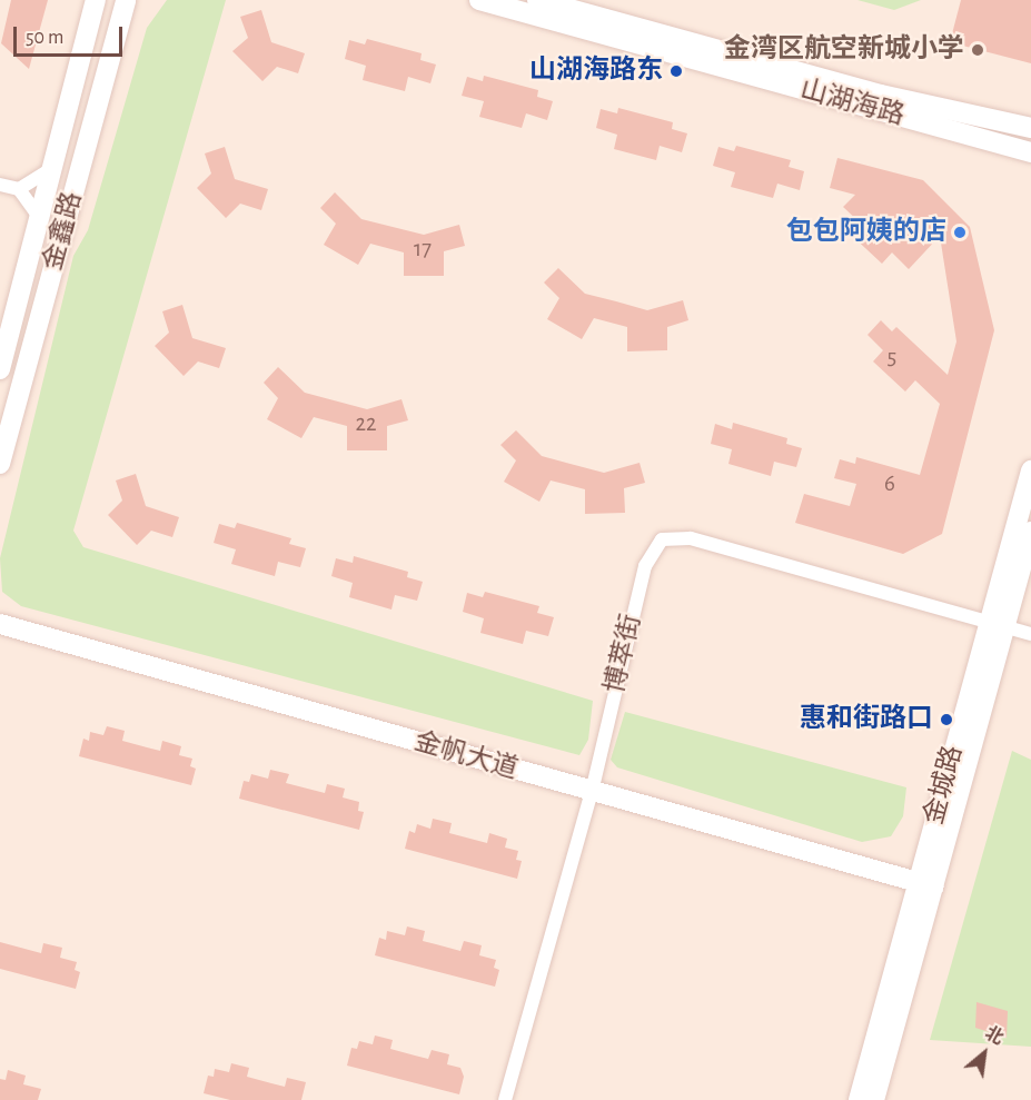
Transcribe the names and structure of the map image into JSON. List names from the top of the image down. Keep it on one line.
{"streets":{"street":["山湖海路","金鑫路","博萃街","金帆大道","金城路"]},"crossings":[["博萃街","金帆大道"],["博萃街","金城路"],["金帆大道","金城路"]],"places":["金湾区航空新城小学","山湖海路东","包包阿姨的店","惠和街路口"],"house_numbers":["17","5","22","6"],"scale_bar":"50 m","north":"top right"}
